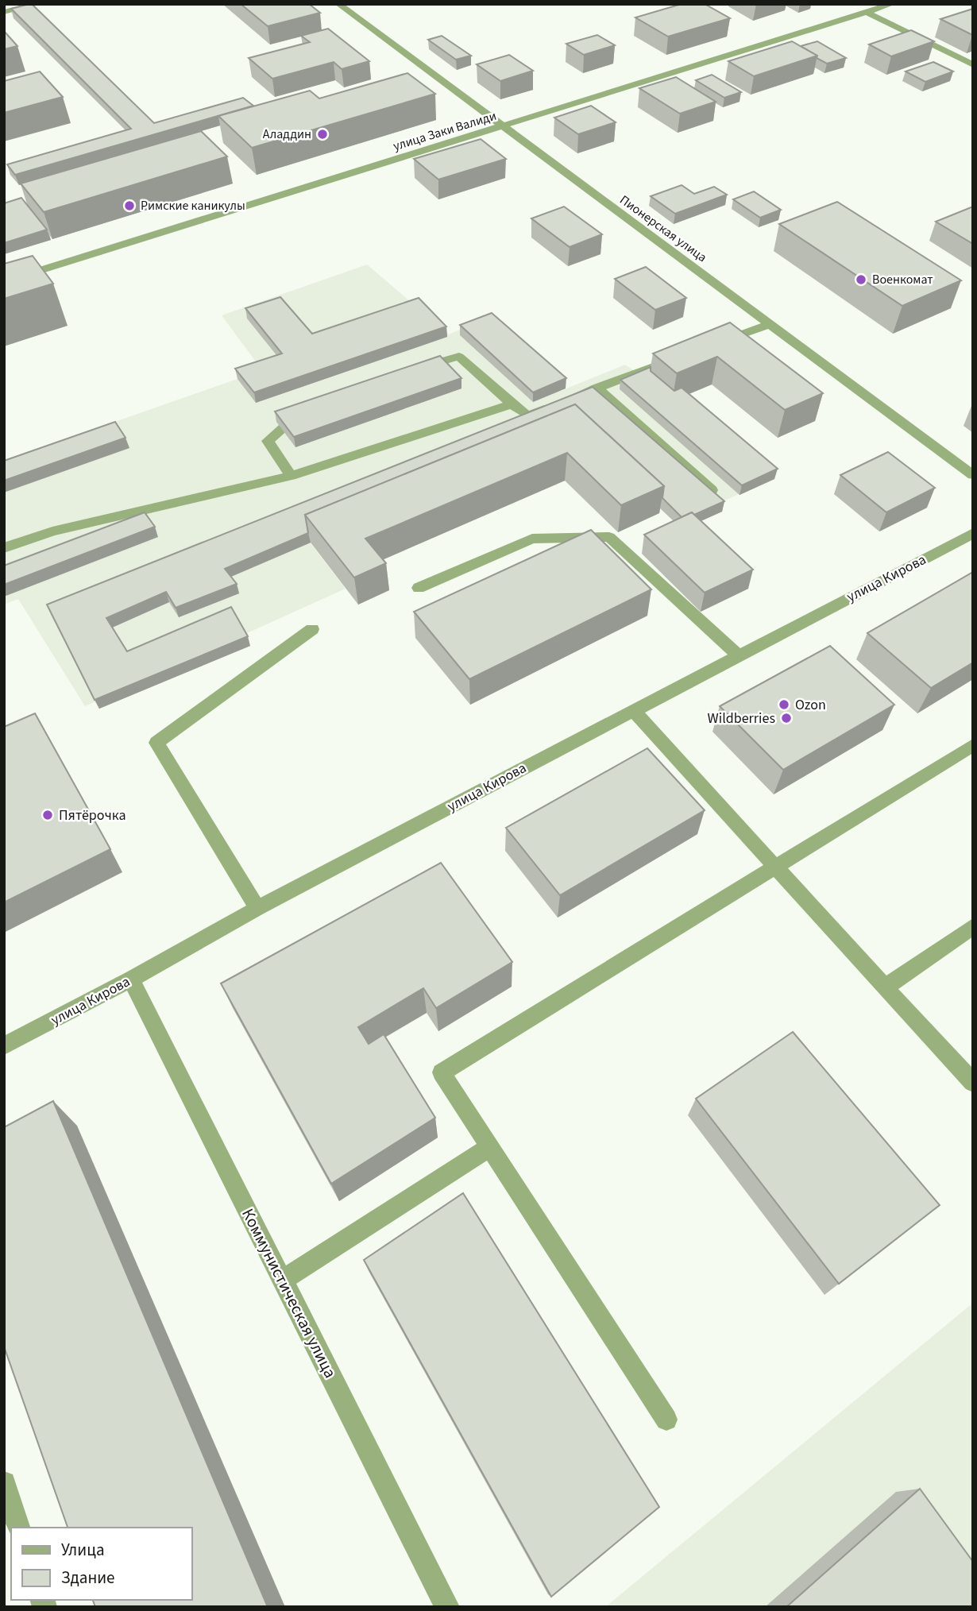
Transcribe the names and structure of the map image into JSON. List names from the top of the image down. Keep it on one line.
{"streets":{"street":["улица Заки Валиди","Пионерская улица","улица Кирова","Коммунистическая улица"]},"crossings":[["улица Заки Валиди","Пионерская улица"],["улица Кирова","Коммунистическая улица"]],"places":["Аладдин","Римские каникулы","Военкомат","Ozon","Wildberries","Пятёрочка"],"legend":["Улица","Здание"]}
